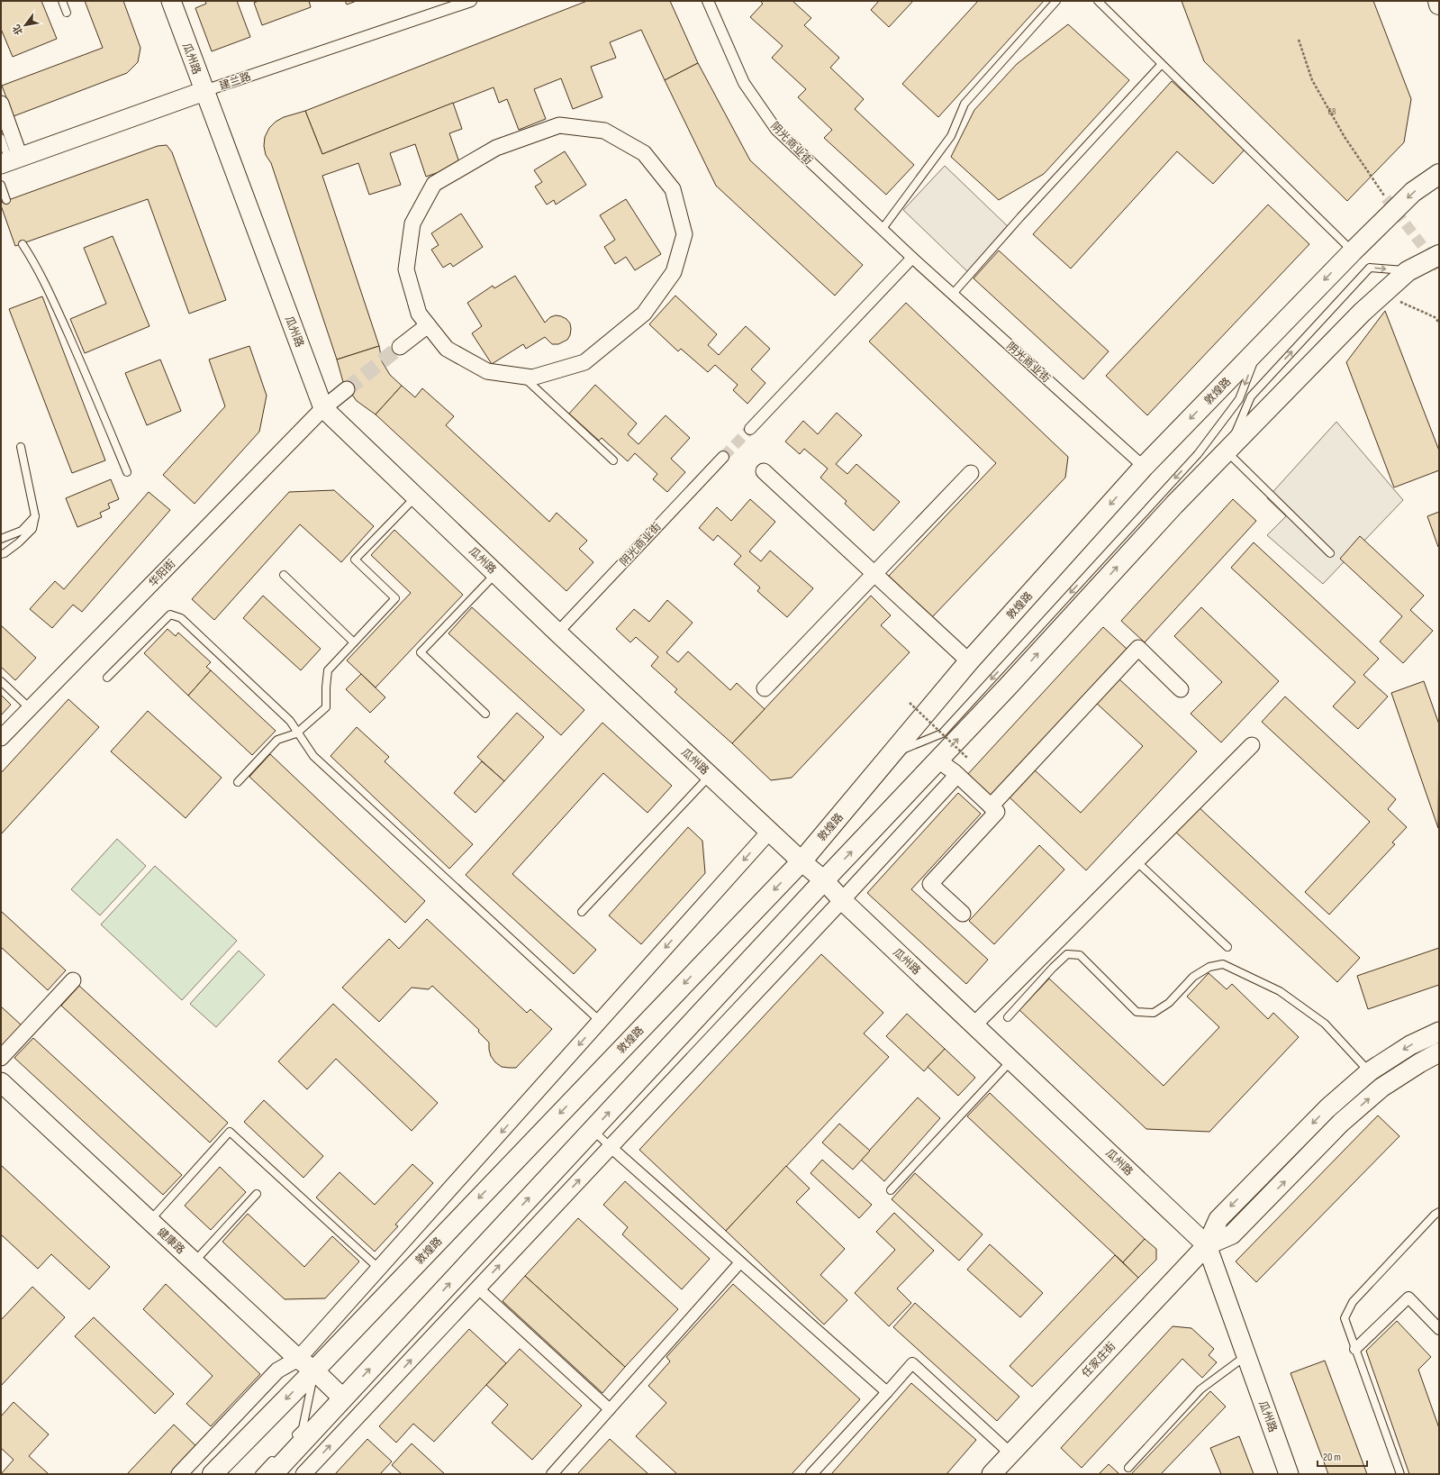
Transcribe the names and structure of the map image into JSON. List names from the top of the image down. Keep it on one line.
{"streets":{"main road":["敦煌路"],"street":["瓜州路","建兰路","阴光商业街","华阳街","健康路","任家庄街"]},"crossings":[["瓜州路","建兰路"],["瓜州路","阴光商业街"],["瓜州路","敦煌路"],["瓜州路","华阳街"],["瓜州路","任家庄街"],["阴光商业街","敦煌路"],["敦煌路","健康路"]],"house_numbers":["68"],"scale_bar":"20 m","north":"bottom left"}
